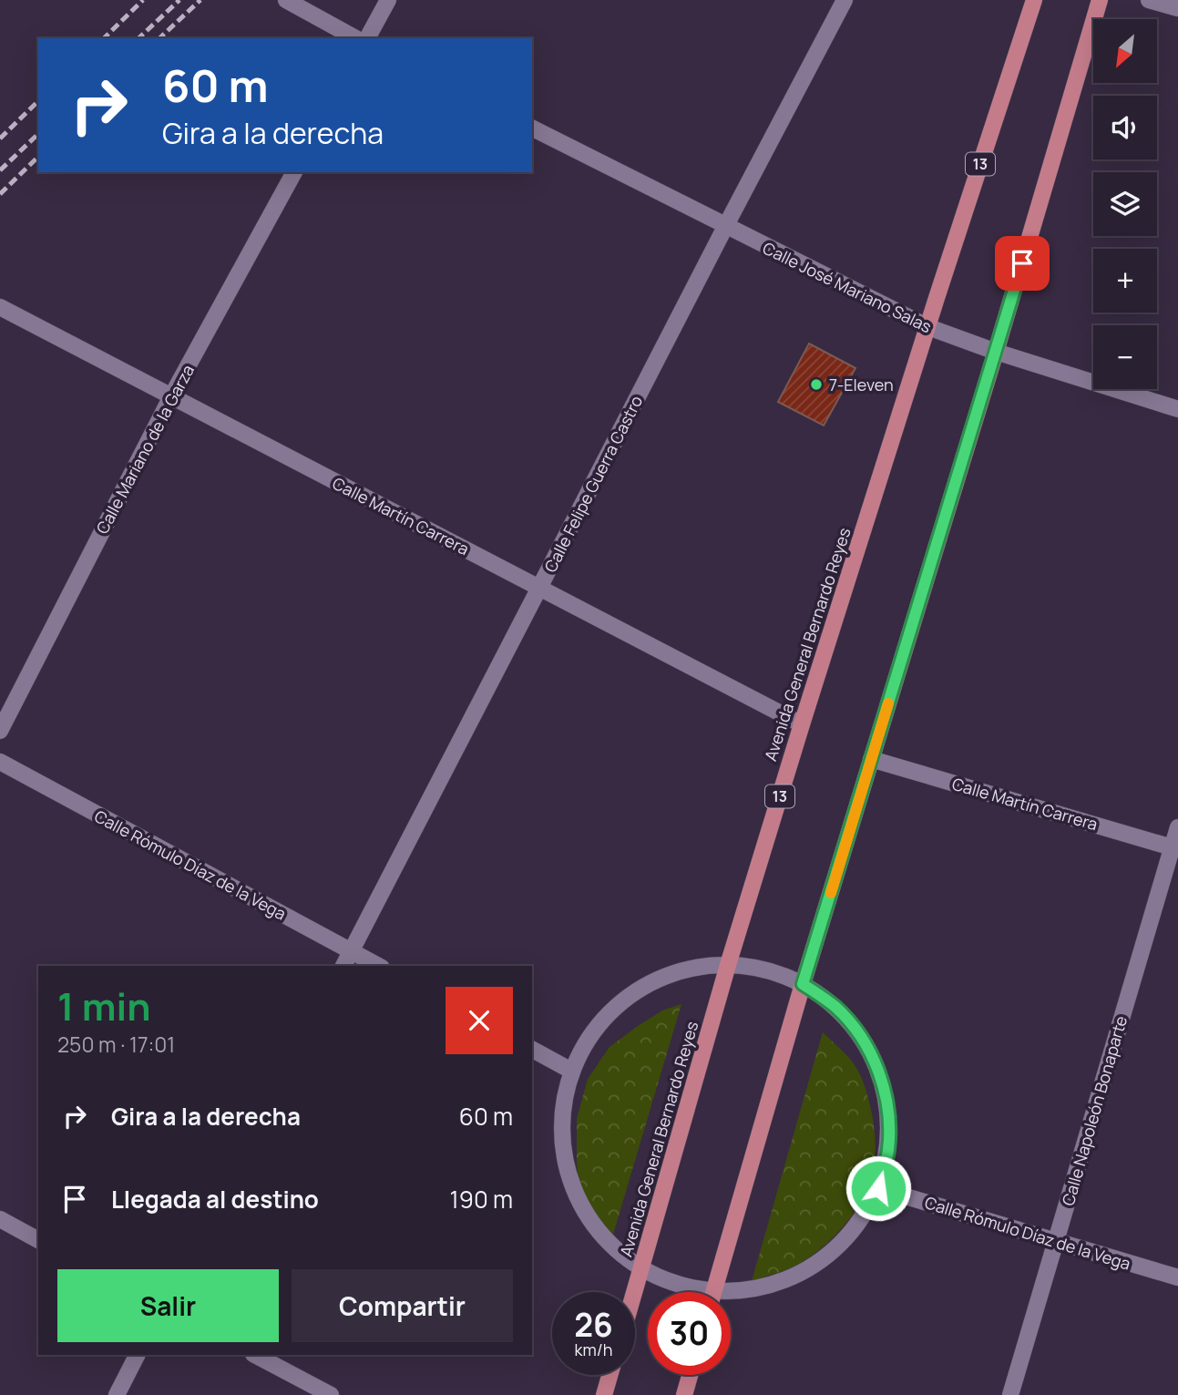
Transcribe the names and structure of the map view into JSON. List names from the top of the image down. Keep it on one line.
{"streets":{"main road":["13","Avenida General Bernardo Reyes"],"street":["Calle José Mariano Salas","Calle Mariano de la Garza","Calle Felipe Guerra Castro","Calle Martín Carrera","Calle Rómulo Díaz de la Vega","Calle Napoleón Bonaparte"]},"crossings":[["Calle José Mariano Salas","Calle Felipe Guerra Castro"],["Calle José Mariano Salas","Avenida General Bernardo Reyes"],["Calle Mariano de la Garza","Calle Martín Carrera"],["Calle Felipe Guerra Castro","Calle Martín Carrera"],["Calle Felipe Guerra Castro","Calle Rómulo Díaz de la Vega"],["Calle Martín Carrera","Avenida General Bernardo Reyes"],["Calle Martín Carrera","Calle Napoleón Bonaparte"],["Calle Rómulo Díaz de la Vega","Calle Napoleón Bonaparte"]],"places":["7-Eleven"],"north":"bottom left","page":{"map_buttons":["+","−"],"turn":["60 m","Gira a la derecha"],"heading":["1 min","250 m · 17:01"],"list":[{"name":"Gira a la derecha","value":"60 m"},{"name":"Llegada al destino","value":"190 m"}],"buttons":["Salir","Compartir"],"speed":"26 km/h","limit":"30"}}
